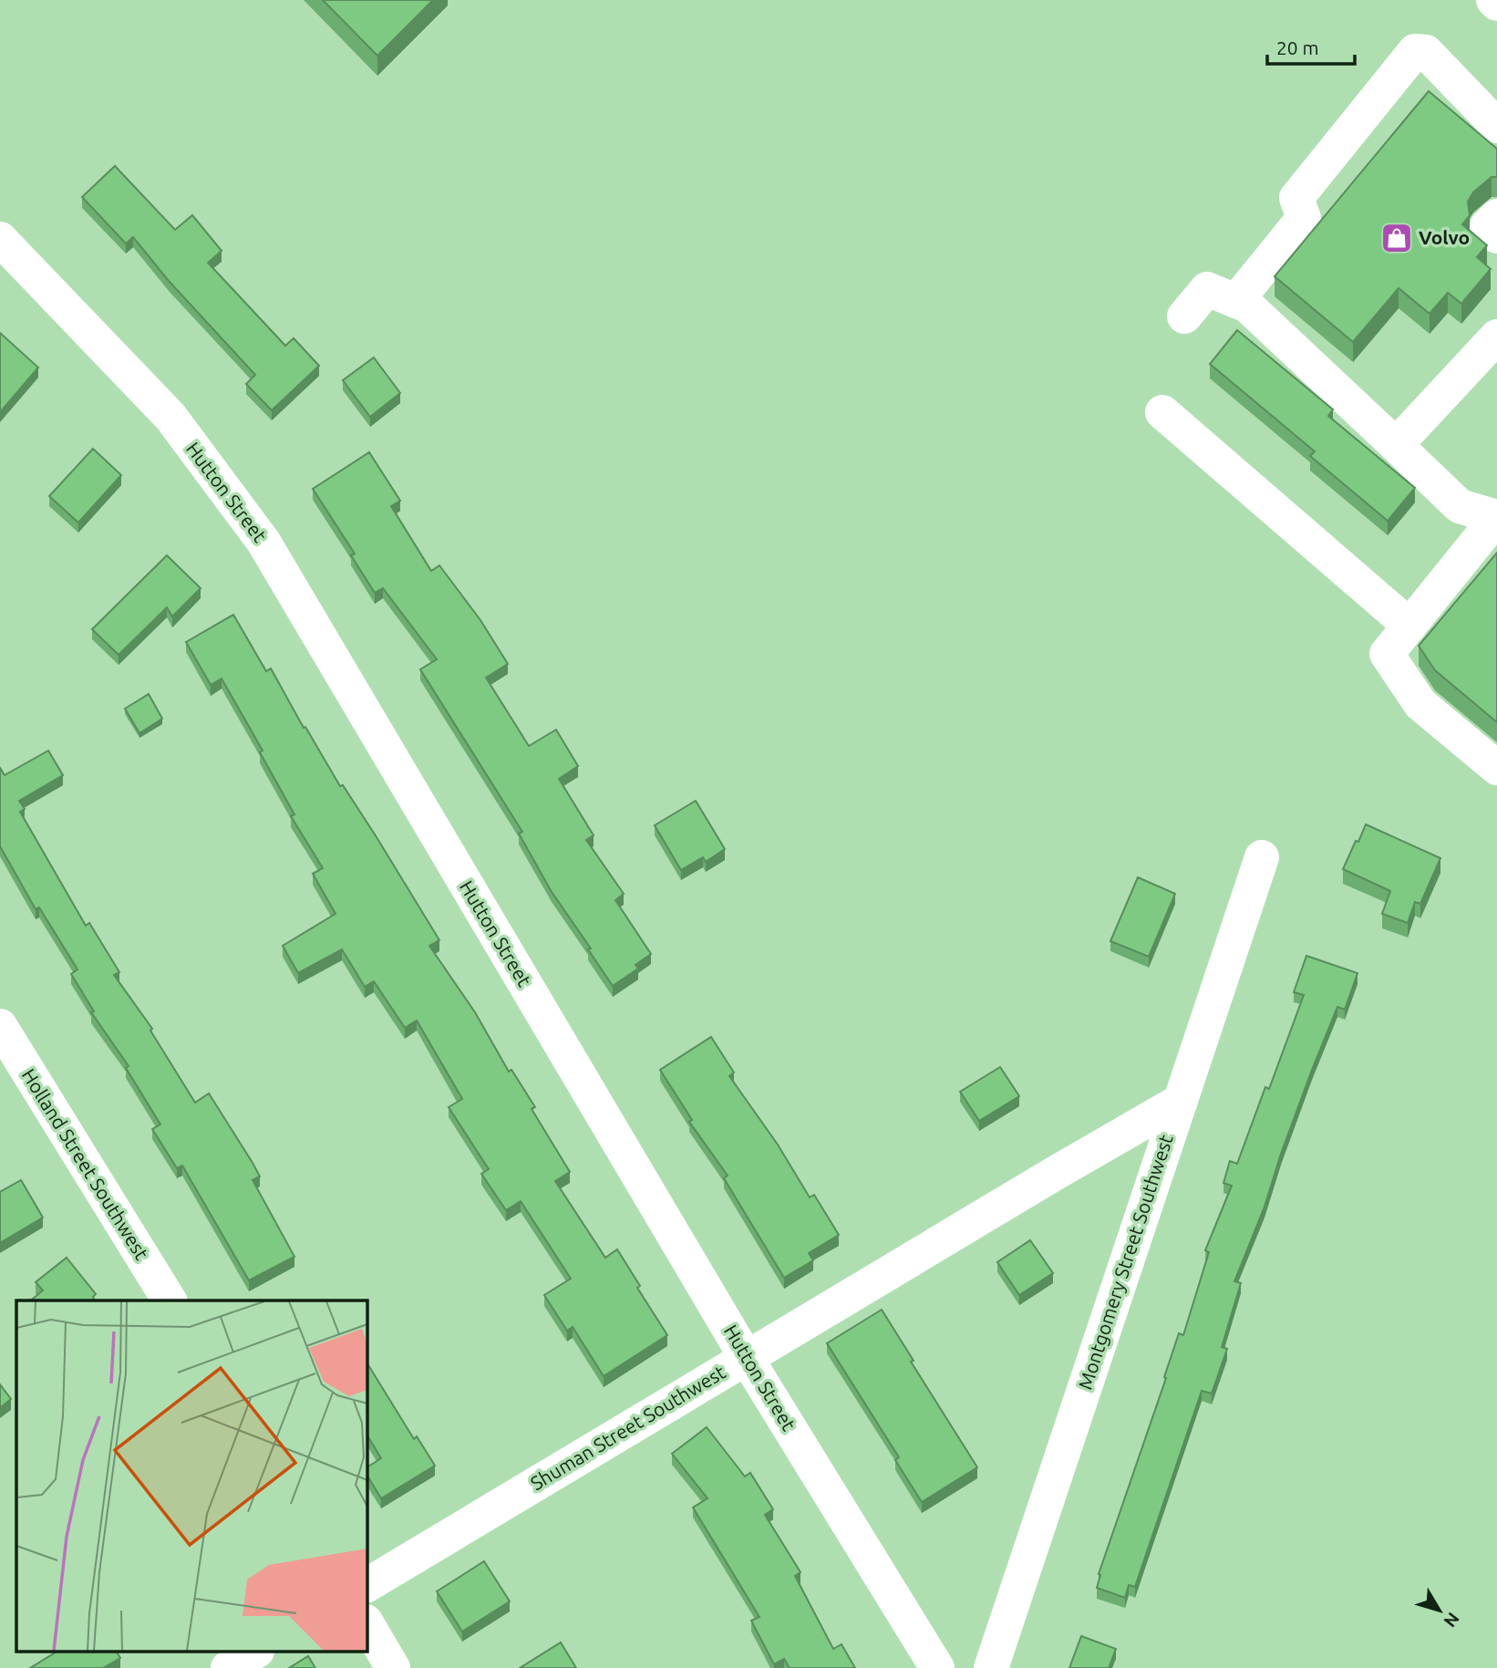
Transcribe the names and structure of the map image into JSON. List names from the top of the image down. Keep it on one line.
{"streets":{"street":["Hutton Street","Holland Street Southwest","Montgomery Street Southwest","Shuman Street Southwest"]},"crossings":[["Hutton Street","Shuman Street Southwest"],["Montgomery Street Southwest","Shuman Street Southwest"]],"places":{"shop":["Volvo"]},"scale_bar":"20 m","north":"bottom right"}
